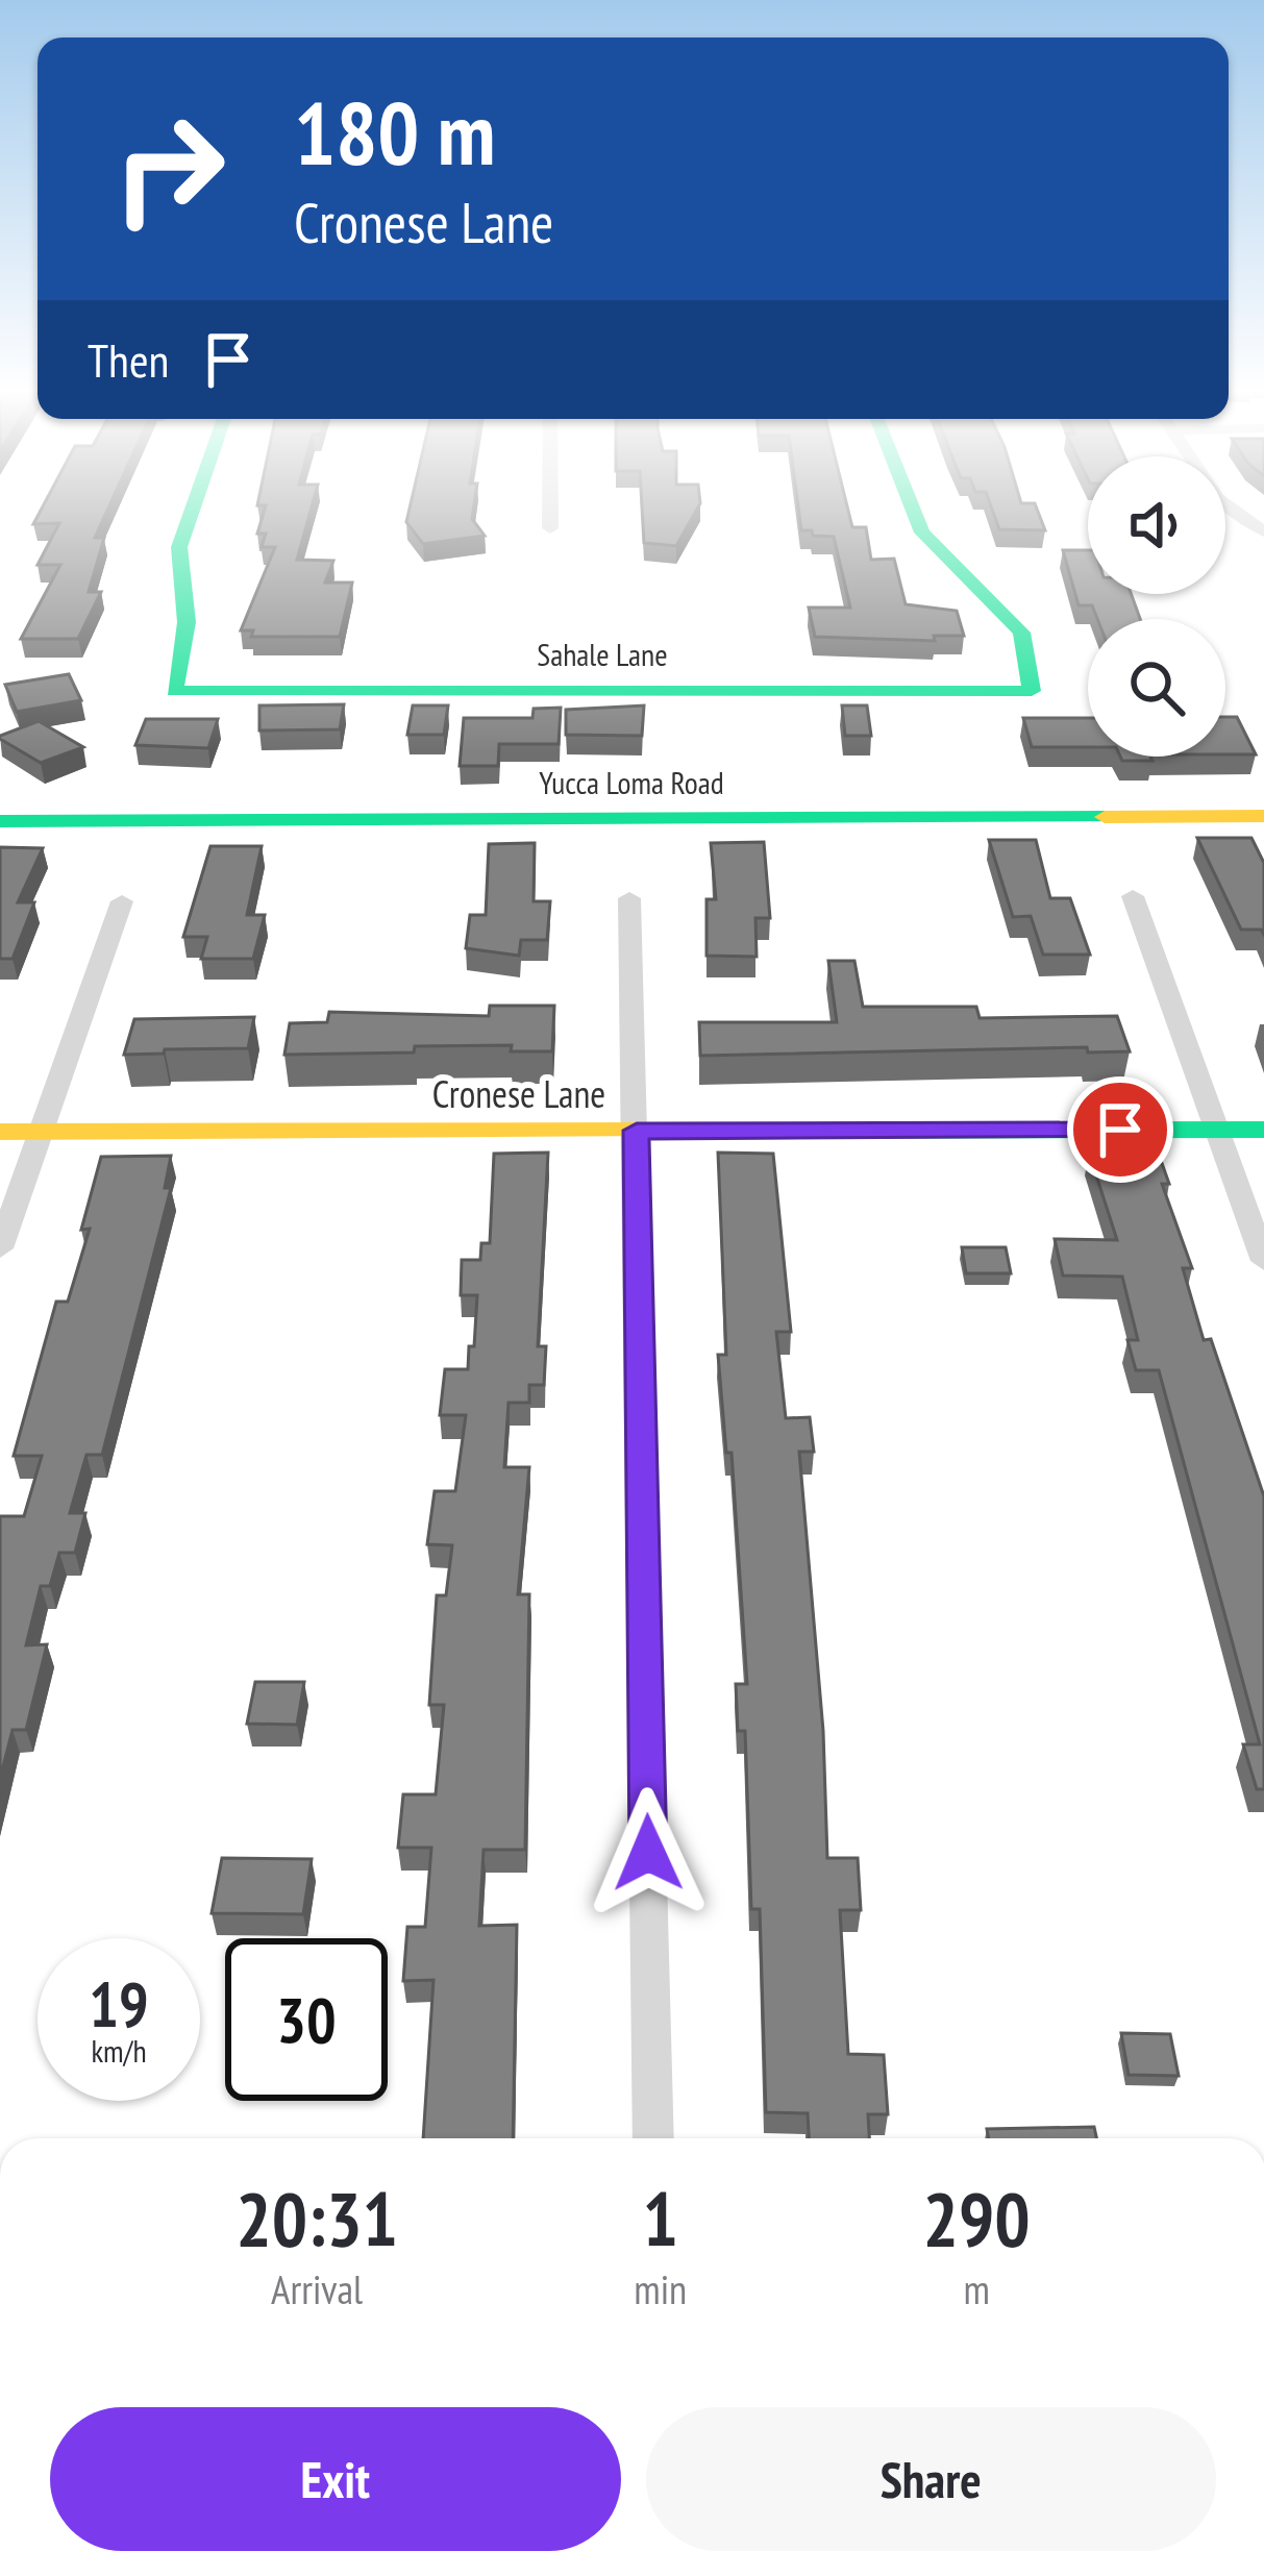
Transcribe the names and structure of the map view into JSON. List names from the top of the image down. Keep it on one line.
{"streets":{"street":["Sahale Lane","Yucca Loma Road","Cronese Lane"]},"page":{"turn":["180 m","Cronese Lane"],"then":"Then","speed":"19 km/h","limit":"30","eta":["20:31","Arrival","1","min","290","m"],"buttons":["Exit","Share"]}}
